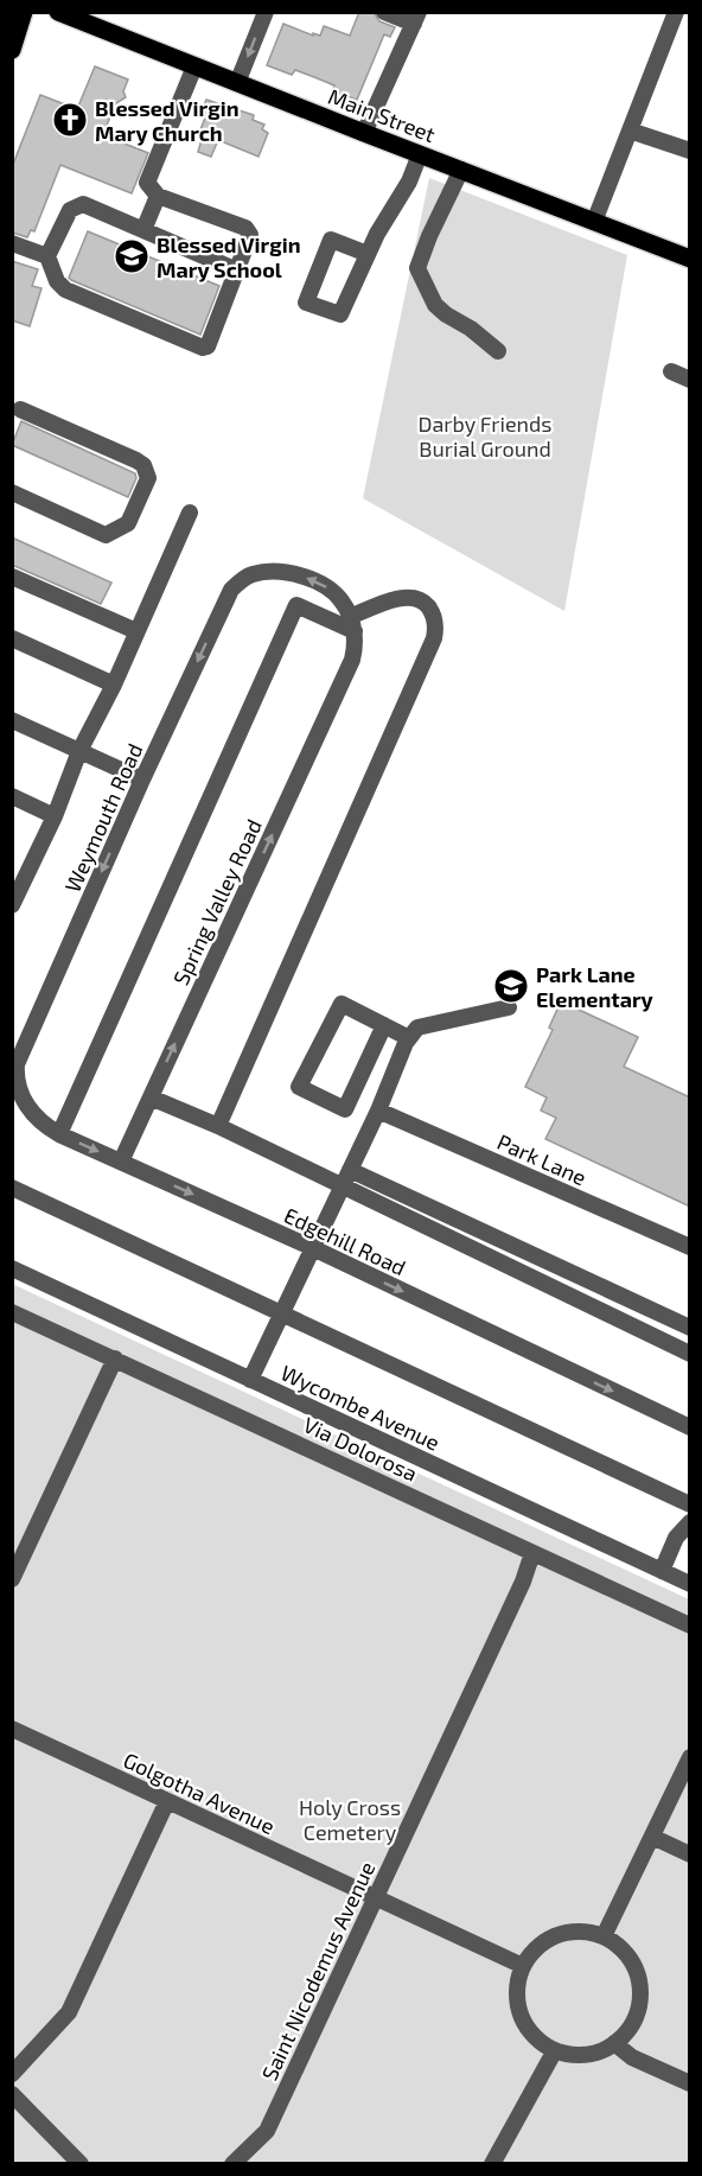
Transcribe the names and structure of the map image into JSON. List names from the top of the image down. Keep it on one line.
{"streets":{"main road":["Main Street"],"street":["Weymouth Road","Spring Valley Road","Park Lane","Edgehill Road","Wycombe Avenue","Via Dolorosa","Golgotha Avenue","Saint Nicodemus Avenue"]},"crossings":[["Weymouth Road","Spring Valley Road"],["Weymouth Road","Edgehill Road"],["Spring Valley Road","Edgehill Road"],["Via Dolorosa","Saint Nicodemus Avenue"],["Golgotha Avenue","Saint Nicodemus Avenue"]],"parks":["Darby Friends Burial Ground","Holy Cross Cemetery"],"places":{"church":["Blessed Virgin Mary Church"],"school or university":["Blessed Virgin Mary School","Park Lane Elementary"]}}
